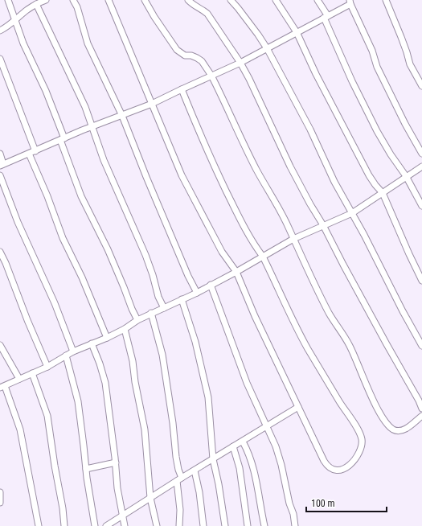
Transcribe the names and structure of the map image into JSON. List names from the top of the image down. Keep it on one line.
{"scale_bar":"100 m"}
